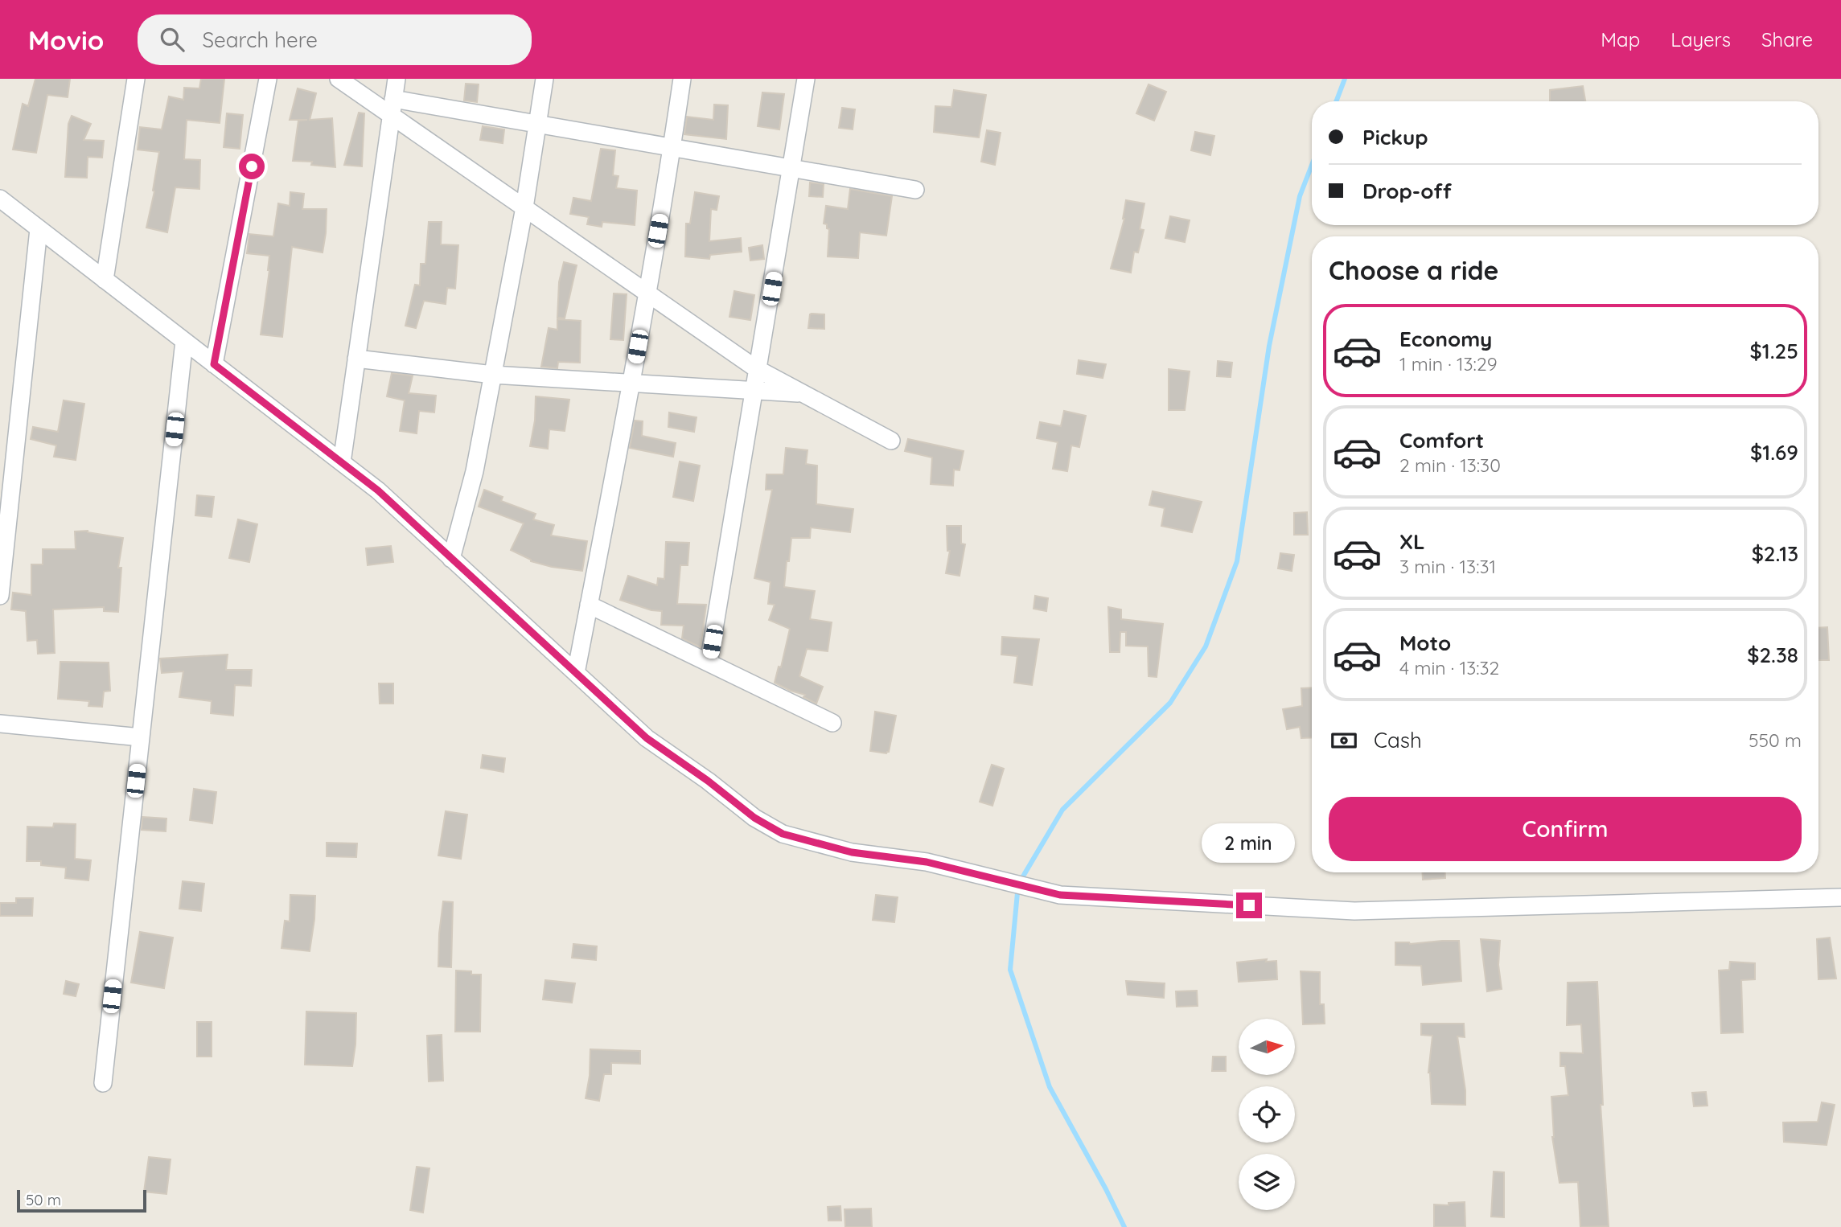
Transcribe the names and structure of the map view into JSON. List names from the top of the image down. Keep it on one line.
{"scale_bar":"50 m","north":"right","page":{"header":"Movio","search":"Search here","nav":["Map","Layers","Share"],"banner":["Pickup","Drop-off"],"heading":"Choose a ride","list":[{"name":"Economy","note":"1 min · 13:29","value":"$1.25"},{"name":"Comfort","note":"2 min · 13:30","value":"$1.69"},{"name":"XL","note":"3 min · 13:31","value":"$2.13"},{"name":"Moto","note":"4 min · 13:32","value":"$2.38"}],"pay":["Cash","550 m"],"buttons":"Confirm","bubble":"2 min","scale":"50 m"}}
